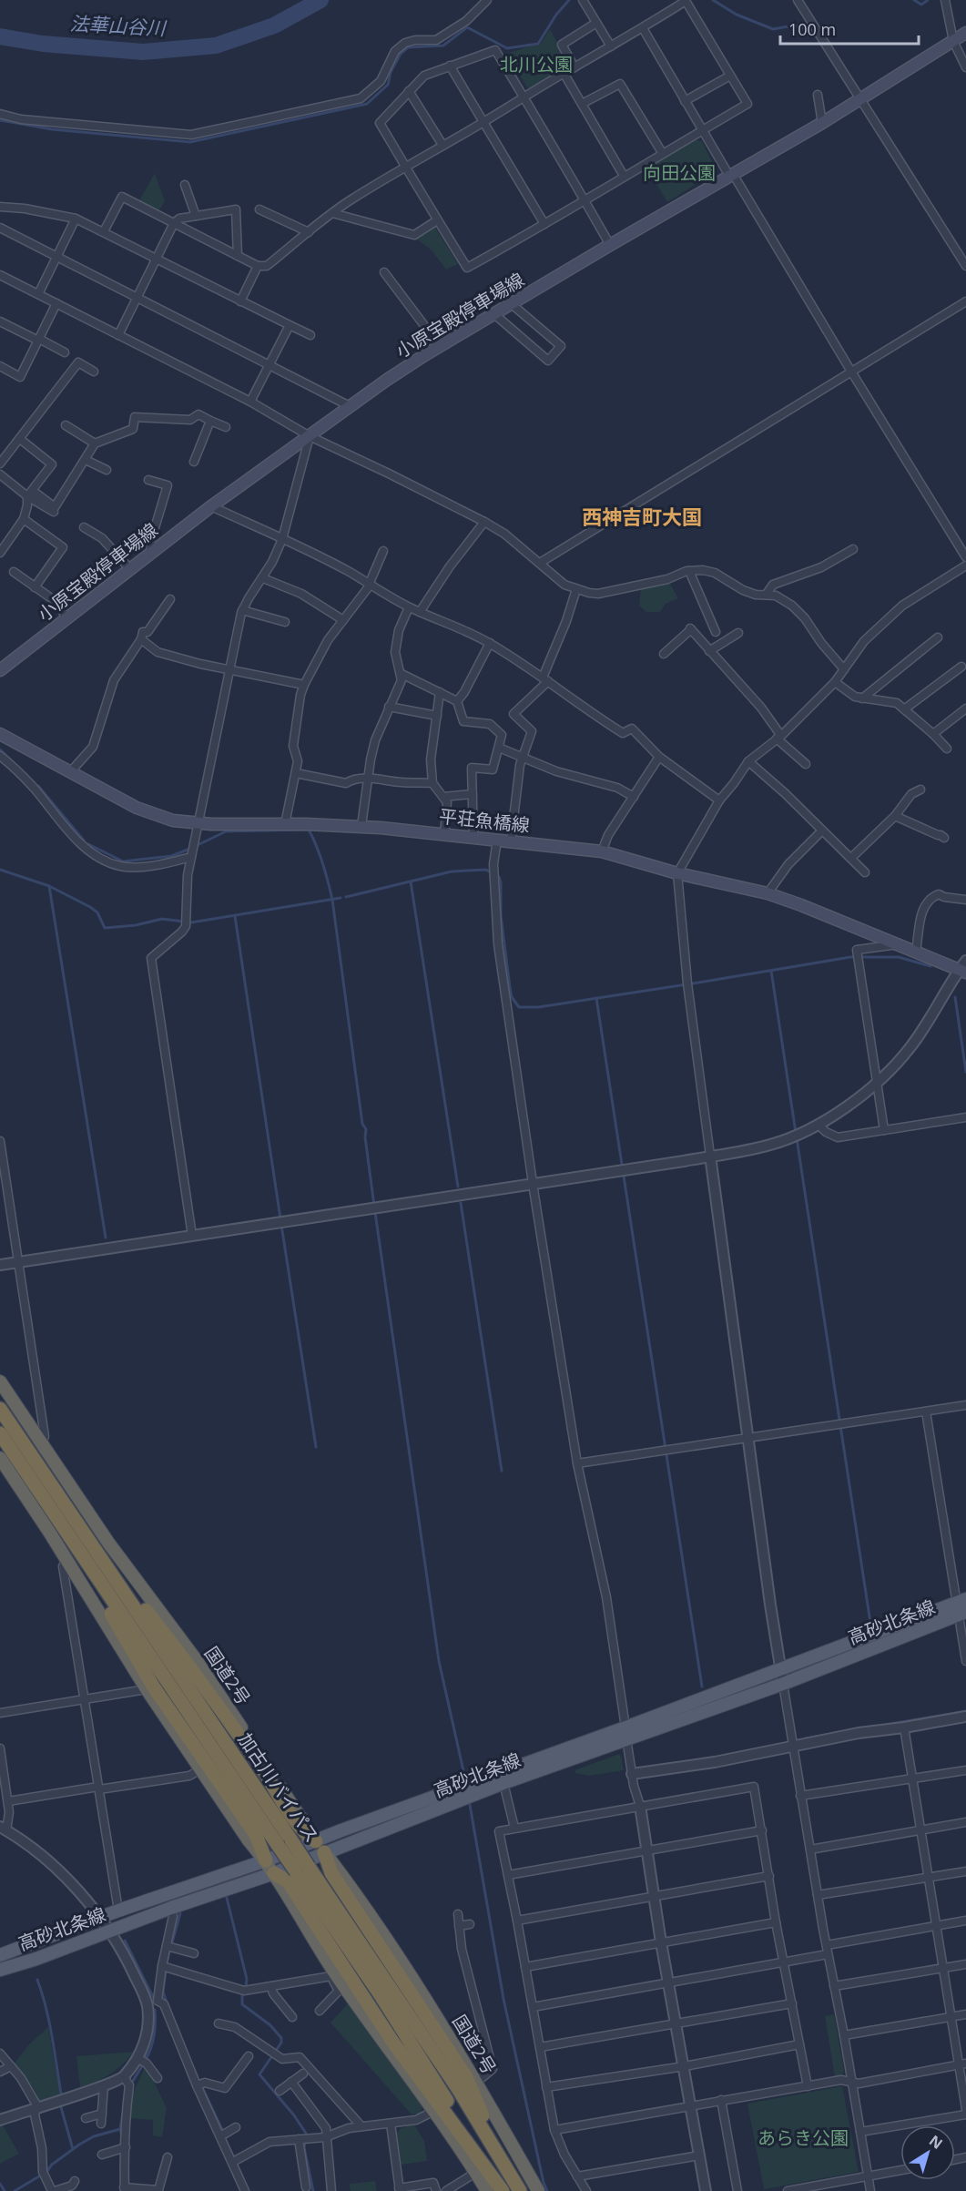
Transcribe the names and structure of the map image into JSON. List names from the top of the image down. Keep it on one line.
{"streets":{"highway":["国道2号","加古川バイパス"],"main road":["小原宝殿停車場線","平荘魚橋線","高砂北条線"]},"crossings":[["高砂北条線","国道2号"]],"districts":["西神吉町大国"],"water":["法華山谷川"],"parks":["北川公園","向田公園","あらき公園"],"scale_bar":"100 m","north":"top right"}
